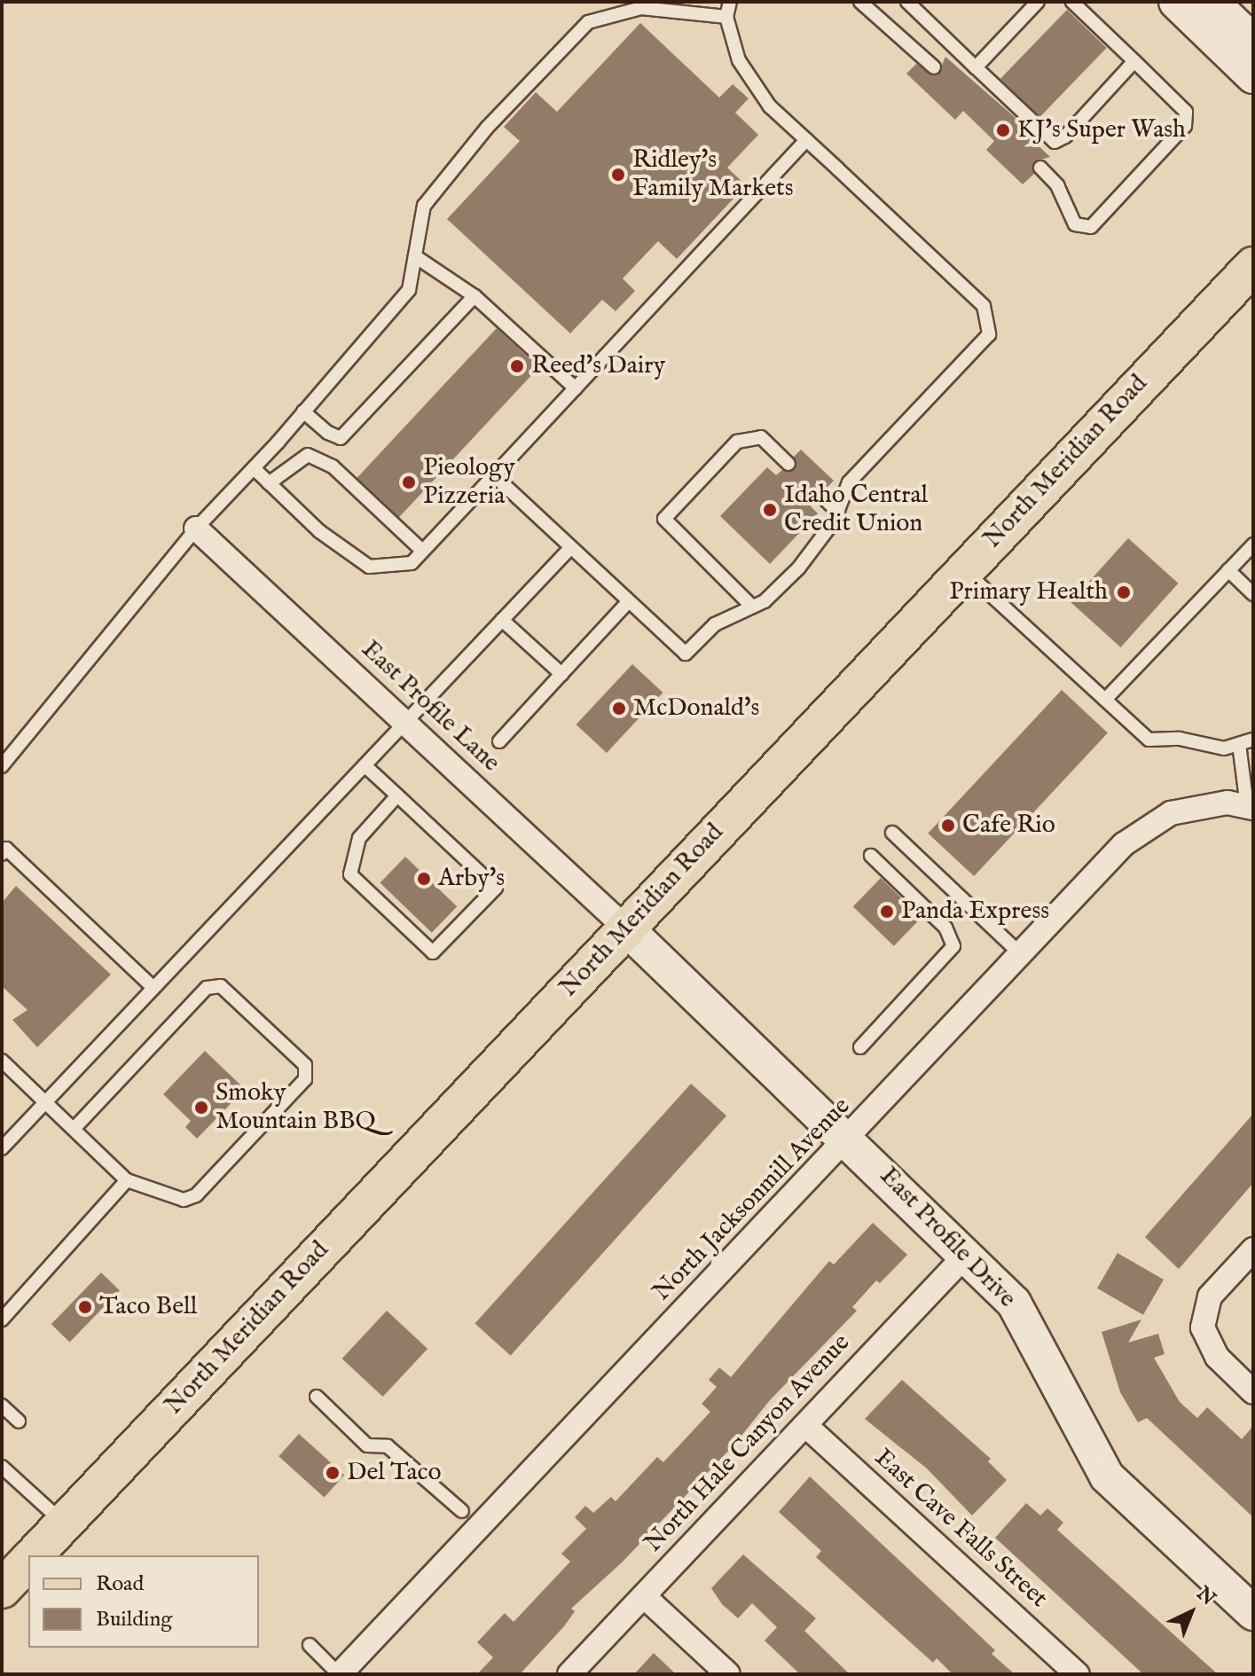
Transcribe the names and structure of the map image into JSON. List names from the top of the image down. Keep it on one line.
{"streets":{"main road":["North Meridian Road"],"street":["East Profile Lane","North Jacksonmill Avenue","East Profile Drive","North Hale Canyon Avenue","East Cave Falls Street"]},"crossings":[["North Meridian Road","East Profile Lane"],["North Meridian Road","East Profile Drive"],["East Profile Lane","East Profile Drive"],["North Jacksonmill Avenue","East Profile Drive"],["East Profile Drive","North Hale Canyon Avenue"],["North Hale Canyon Avenue","East Cave Falls Street"]],"places":["KJ's Super Wash","Ridley's Family Markets","Reed's Dairy","Pieology Pizzeria","Idaho Central Credit Union","Primary Health","McDonald's","Cafe Rio","Arby's","Panda Express","Smoky Mountain BBQ","Taco Bell","Del Taco"],"legend":["Road","Building"],"north":"top right"}
